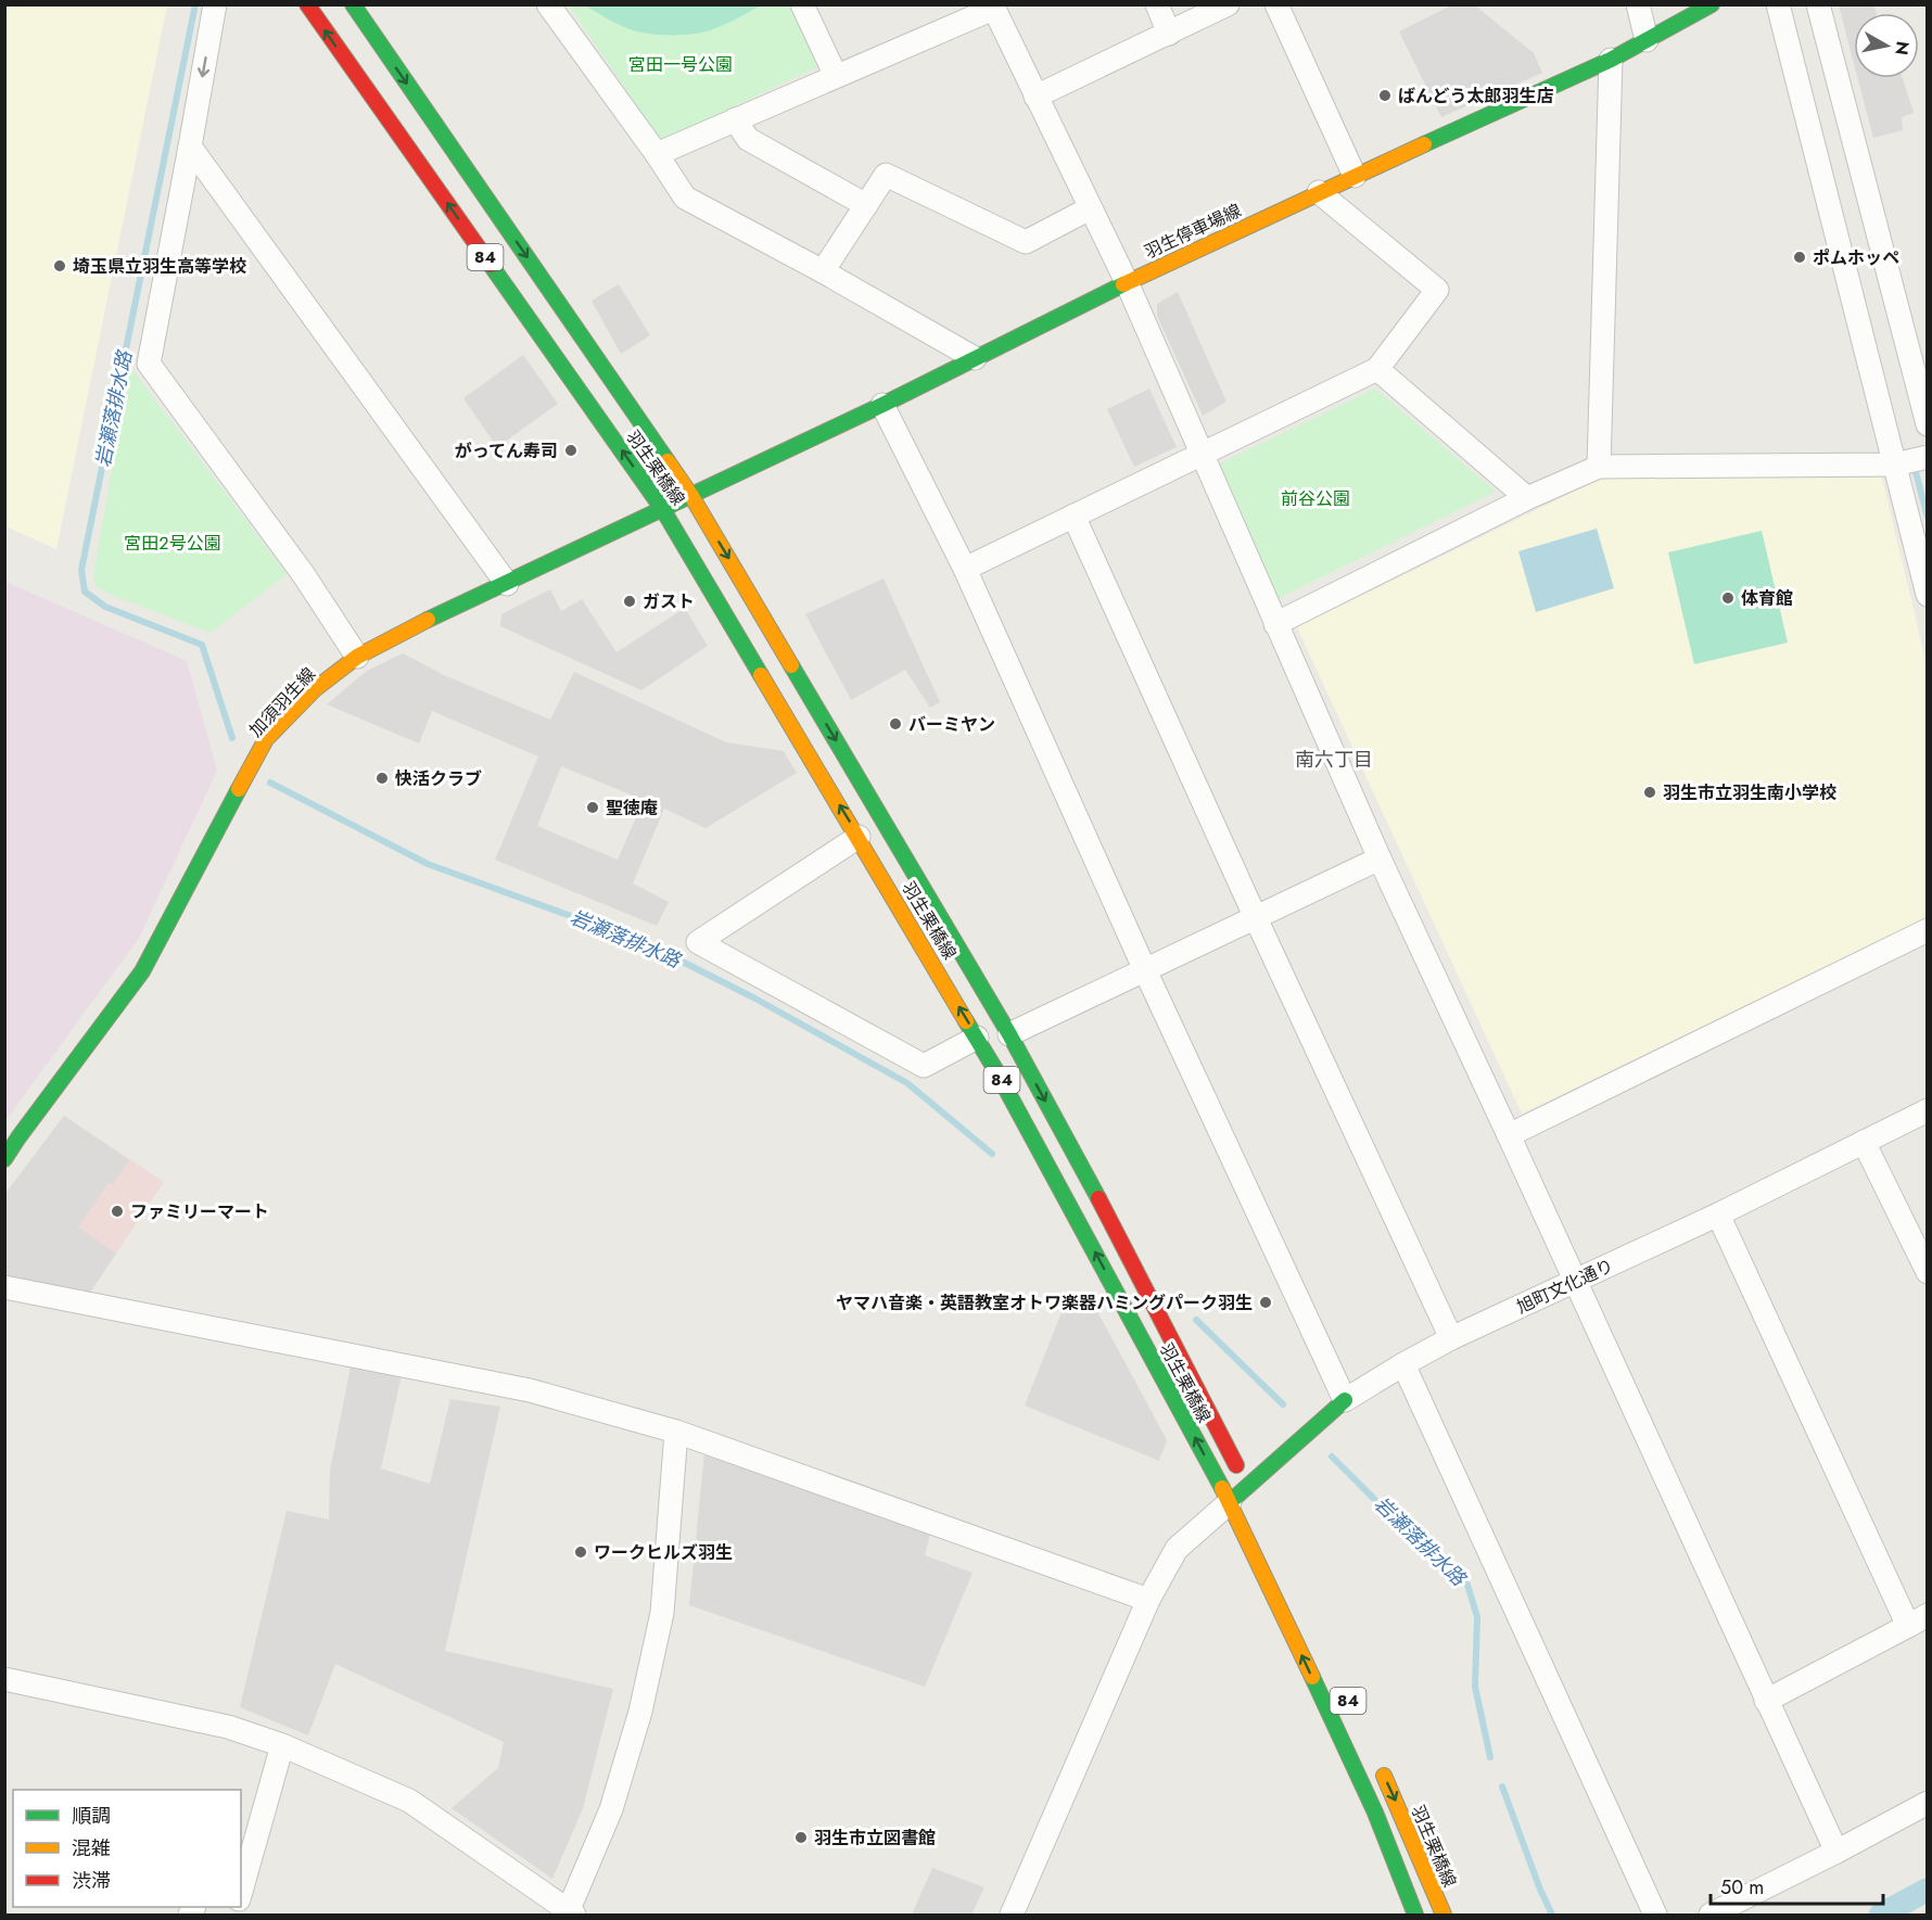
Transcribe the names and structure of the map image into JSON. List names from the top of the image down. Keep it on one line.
{"streets":{"main road":["羽生停車場線","84","羽生栗橋線","加須羽生線","旭町文化通り"]},"crossings":[["羽生停車場線","羽生栗橋線"],["羽生停車場線","加須羽生線"],["羽生栗橋線","加須羽生線"],["羽生栗橋線","旭町文化通り"]],"districts":["南六丁目"],"water":["岩瀬落排水路"],"parks":["宮田一号公園","前谷公園","宮田２号公園"],"places":["ばんどう太郎羽生店","ポムホッペ","埼玉県立羽生高等学校","がってん寿司","体育館","ガスト","バーミヤン","快活クラブ","羽生市立羽生南小学校","聖徳庵","ファミリーマート","ヤマハ音楽・英語教室オトワ楽器ハミングパーク羽生","ワークヒルズ羽生","羽生市立図書館"],"legend":["順調","混雑","渋滞"],"scale_bar":"50 m","north":"right"}
